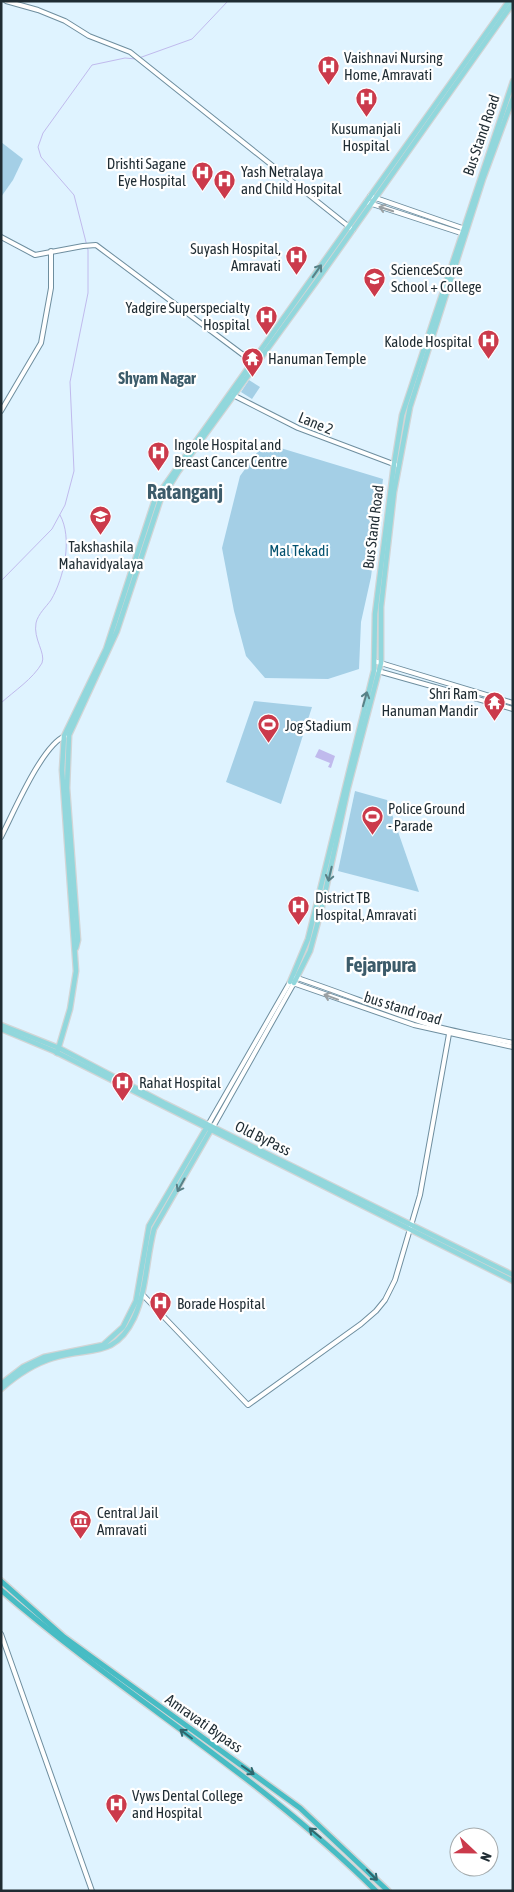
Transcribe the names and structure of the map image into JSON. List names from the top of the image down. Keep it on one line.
{"streets":{"highway":["Amravati Bypass"],"main road":["Bus Stand Road","Old ByPass"],"street":["Lane 2","bus stand road"]},"crossings":[["Bus Stand Road","Lane 2"],["Bus Stand Road","bus stand road"]],"districts":["Shyam Nagar","Ratanganj","Fejarpura"],"parks":["Mal Tekadi"],"places":{"hospital":["Vaishnavi Nursing Home, Amravati","Kusumanjali Hospital","Drishti Sagane Eye Hospital","Yash Netralaya and Child Hospital","Suyash Hospital, Amravati","Yadgire Superspecialty Hospital","Kalode Hospital","Ingole Hospital and Breast Cancer Centre","District TB Hospital, Amravati","Rahat Hospital","Borade Hospital","Vyws Dental College and Hospital"],"school or university":["ScienceScore School + College","Takshashila Mahavidyalaya"],"temple":["Hanuman Temple","Shri Ram Hanuman Mandir"],"sports":["Jog Stadium","Police Ground - Parade"],"museum":["Central Jail Amravati"]},"north":"right"}
